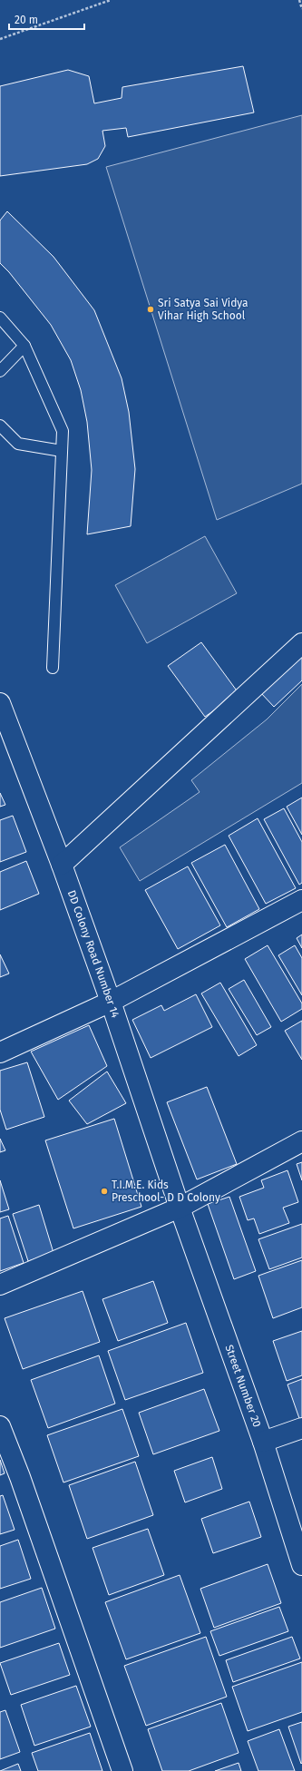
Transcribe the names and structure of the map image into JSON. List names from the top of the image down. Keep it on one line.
{"streets":{"street":["DD Colony Road Number 14","Street Number 20"]},"crossings":[["DD Colony Road Number 14","Street Number 20"]],"places":["Sri Satya Sai Vidya Vihar High School","T.I.M.E. Kids Preschool- D D Colony"],"scale_bar":"20 m"}
